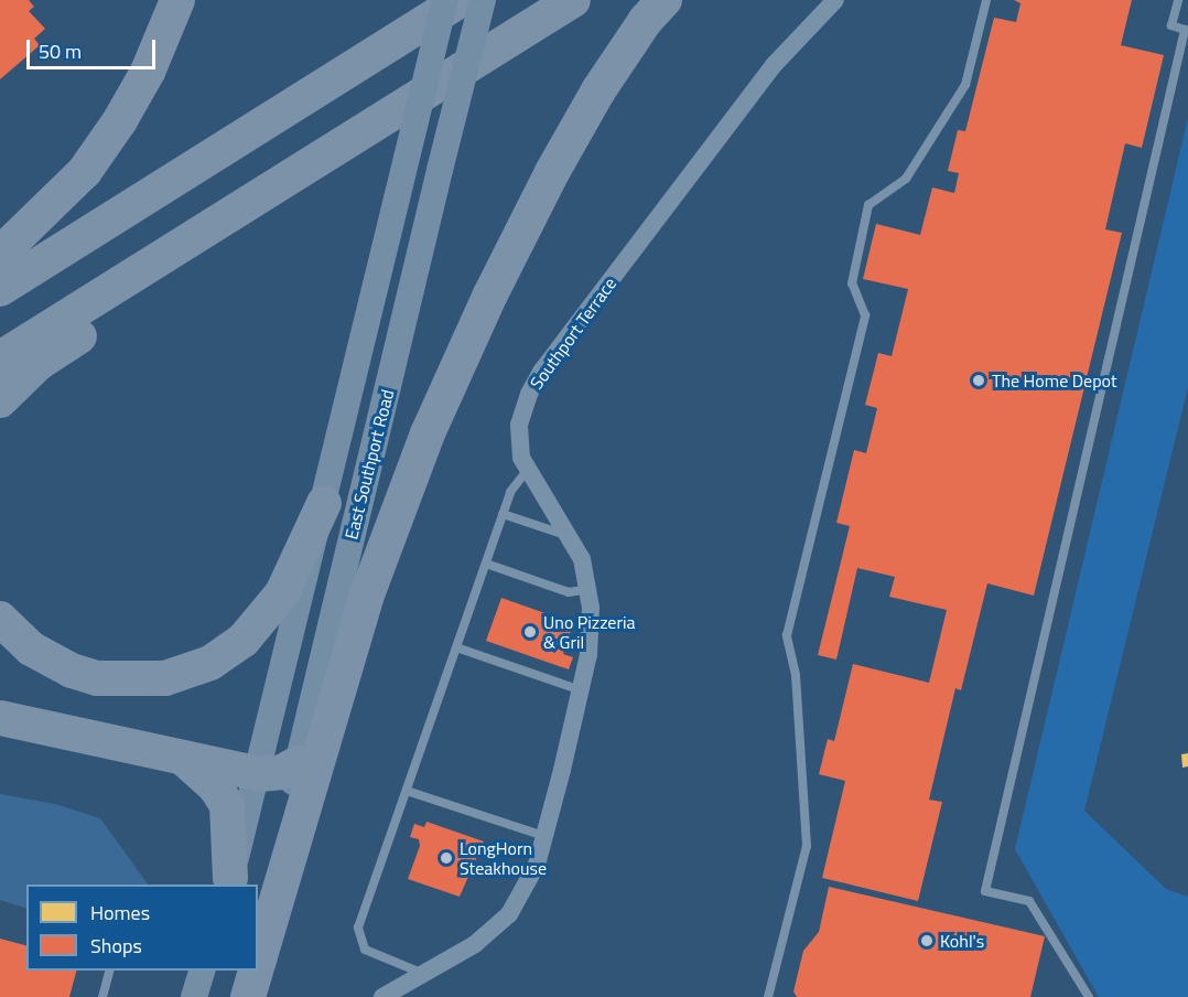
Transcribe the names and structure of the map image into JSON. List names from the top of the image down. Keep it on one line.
{"streets":{"main road":["East Southport Road"],"street":["Southport Terrace"]},"places":["The Home Depot","Uno Pizzeria & Gril","LongHorn Steakhouse","Kohl's"],"legend":["Homes","Shops"],"scale_bar":"50 m"}
